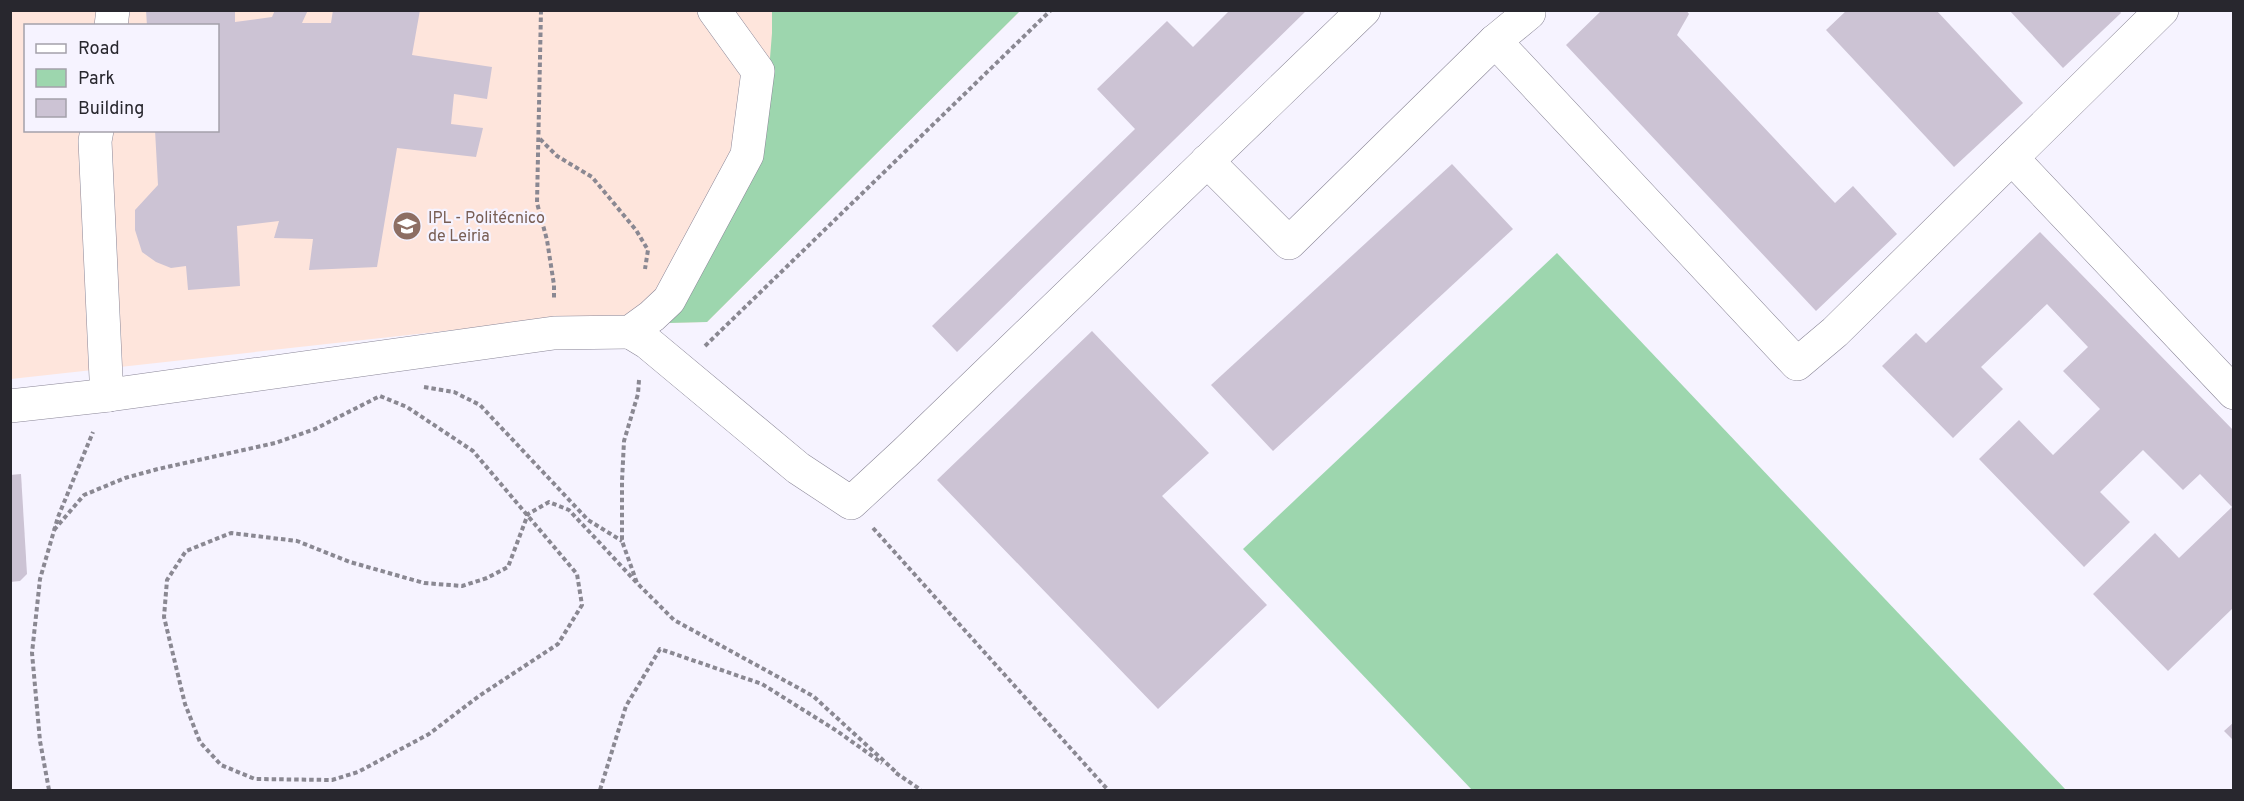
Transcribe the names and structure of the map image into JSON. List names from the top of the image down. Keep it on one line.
{"places":{"school or university":["IPL - Politécnico de Leiria"]},"legend":["Road","Park","Building"]}
